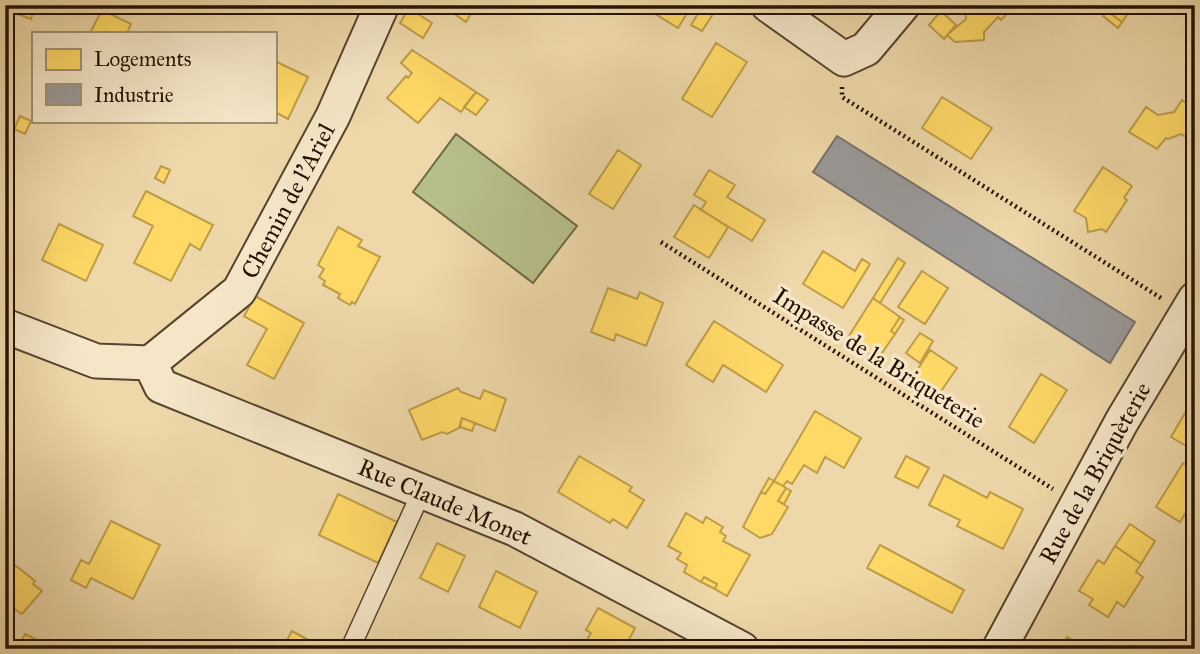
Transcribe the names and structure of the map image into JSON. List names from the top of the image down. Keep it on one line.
{"streets":{"street":["Chemin de l'Ariel","Rue de la Briquèterie","Rue Claude Monet"],"path":["Impasse de la Briqueterie"]},"crossings":[["Chemin de l'Ariel","Rue Claude Monet"],["Impasse de la Briqueterie","Rue de la Briquèterie"]],"legend":["Logements","Industrie"]}
